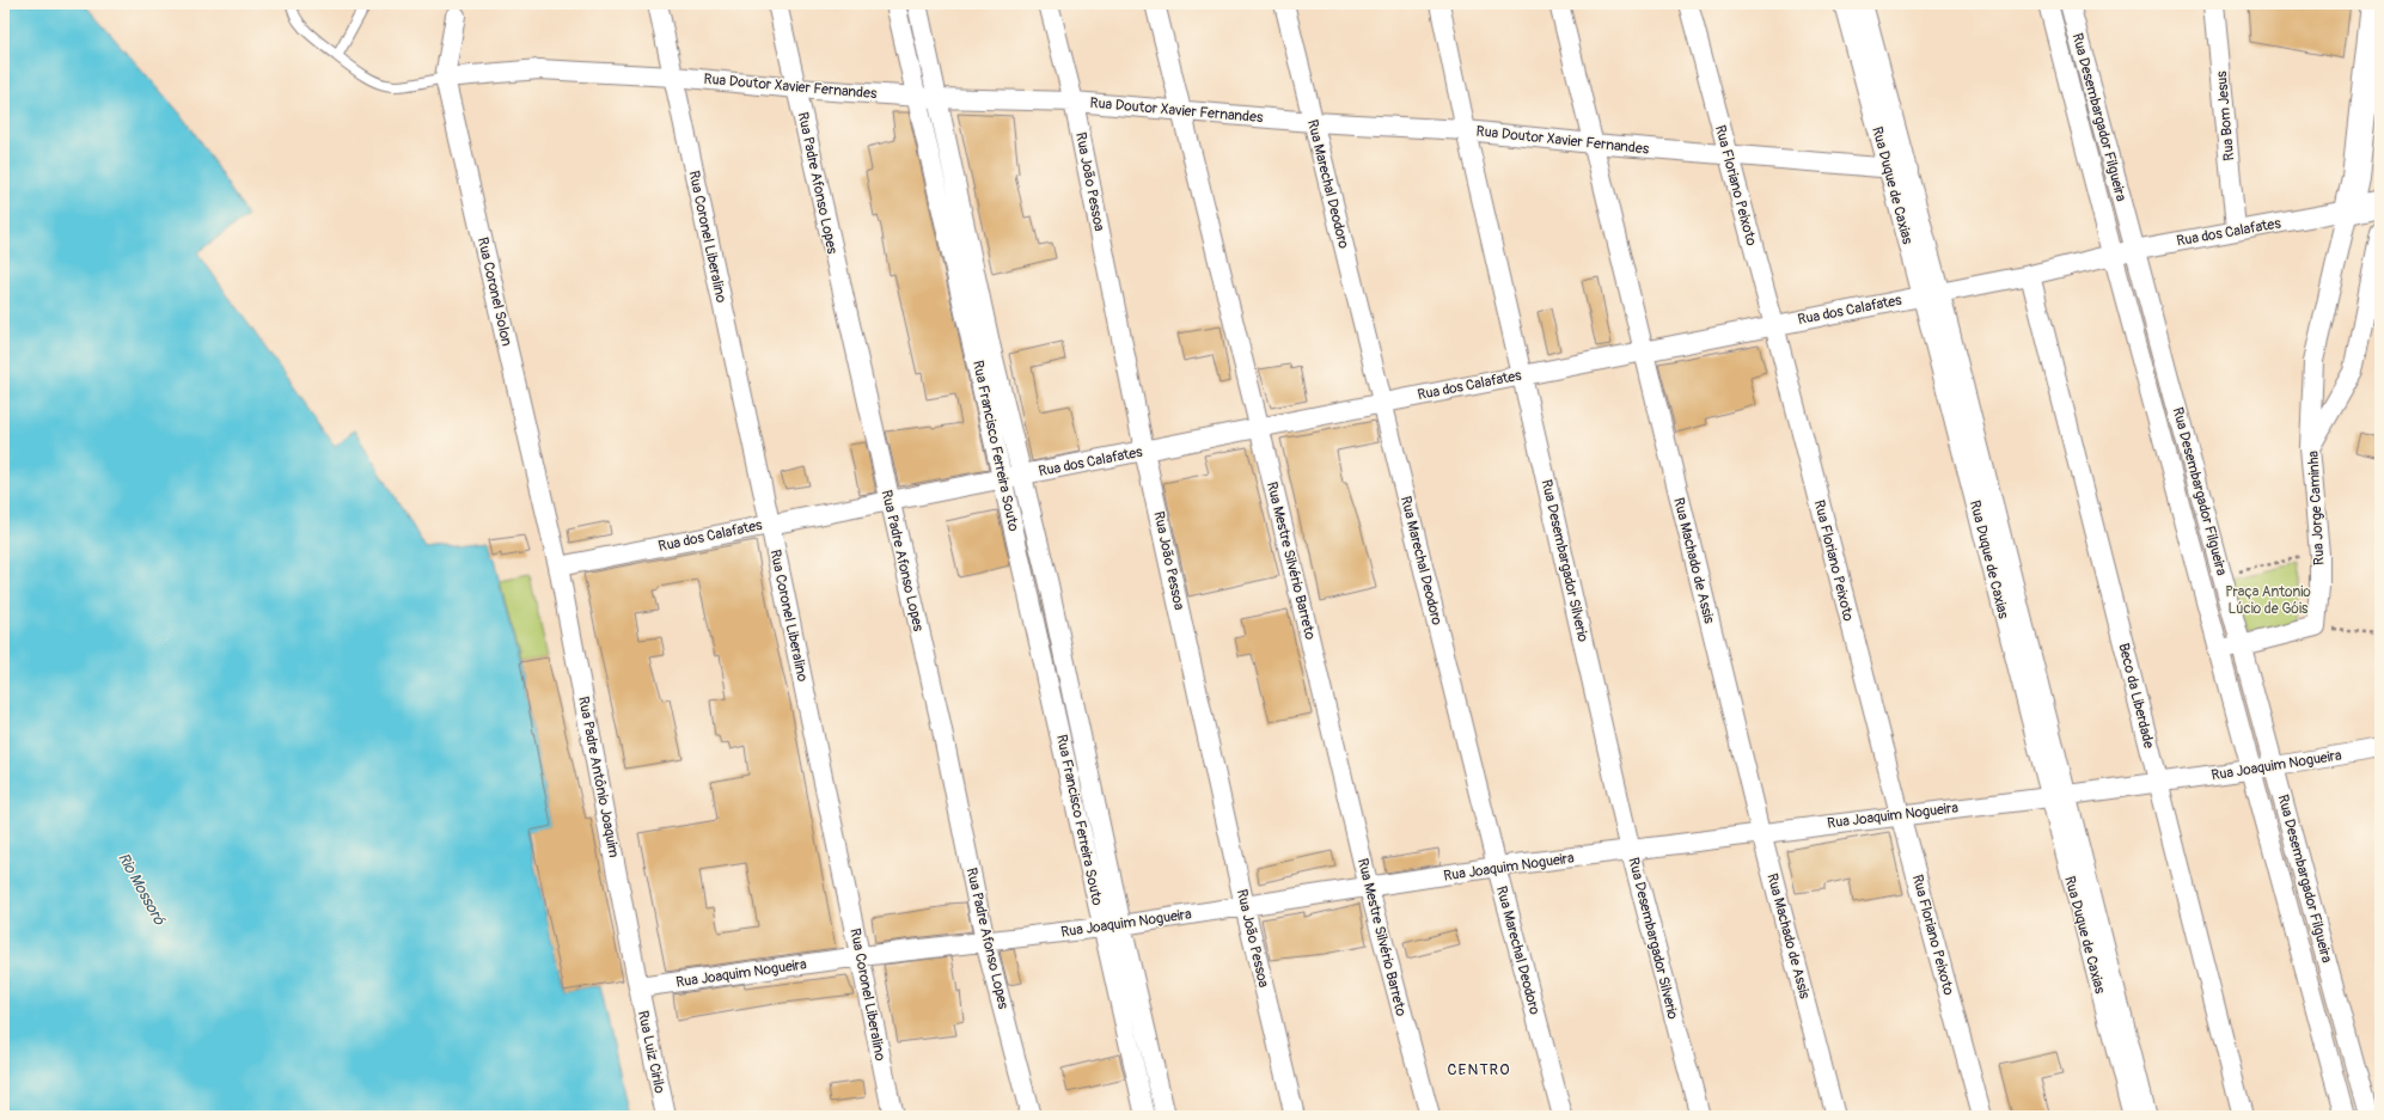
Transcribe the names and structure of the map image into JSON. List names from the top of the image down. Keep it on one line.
{"streets":{"main road":["Rua dos Calafates"],"street":["Rua Doutor Xavier Fernandes","Rua Bom Jesus","Rua Desembargador Filgueira","Rua João Pessoa","Rua Padre Afonso Lopes","Rua Marechal Deodoro","Rua Floriano Peixoto","Rua Duque de Caxias","Rua Coronel Liberalino","Rua Coronel Solon","Rua Francisco Ferreira Souto","Rua Jorge Caminha","Rua Mestre Silvério Barreto","Rua Desembargador Silverio","Rua Machado de Assis","Beco da Liberdade","Rua Joaquim Nogueira","Rua Padre Antônio Joaquim","Rua Luiz Cirilo"]},"crossings":[["Rua Doutor Xavier Fernandes","Rua João Pessoa"],["Rua Doutor Xavier Fernandes","Rua Padre Afonso Lopes"],["Rua Doutor Xavier Fernandes","Rua Marechal Deodoro"],["Rua Doutor Xavier Fernandes","Rua Floriano Peixoto"],["Rua Doutor Xavier Fernandes","Rua Duque de Caxias"],["Rua Doutor Xavier Fernandes","Rua Coronel Liberalino"],["Rua Doutor Xavier Fernandes","Rua Coronel Solon"],["Rua Doutor Xavier Fernandes","Rua Francisco Ferreira Souto"],["Rua Doutor Xavier Fernandes","Rua Mestre Silvério Barreto"],["Rua Doutor Xavier Fernandes","Rua Desembargador Silverio"],["Rua Doutor Xavier Fernandes","Rua Machado de Assis"],["Rua Bom Jesus","Rua dos Calafates"],["Rua Desembargador Filgueira","Rua dos Calafates"],["Rua Desembargador Filgueira","Rua Joaquim Nogueira"],["Rua João Pessoa","Rua dos Calafates"],["Rua João Pessoa","Rua Joaquim Nogueira"],["Rua Padre Afonso Lopes","Rua dos Calafates"],["Rua Padre Afonso Lopes","Rua Joaquim Nogueira"],["Rua Marechal Deodoro","Rua dos Calafates"],["Rua Marechal Deodoro","Rua Joaquim Nogueira"],["Rua Floriano Peixoto","Rua dos Calafates"],["Rua Floriano Peixoto","Rua Joaquim Nogueira"],["Rua Duque de Caxias","Rua dos Calafates"],["Rua Duque de Caxias","Rua Joaquim Nogueira"],["Rua dos Calafates","Rua Coronel Liberalino"],["Rua dos Calafates","Rua Coronel Solon"],["Rua dos Calafates","Rua Francisco Ferreira Souto"],["Rua dos Calafates","Rua Mestre Silvério Barreto"],["Rua dos Calafates","Rua Desembargador Silverio"],["Rua dos Calafates","Rua Machado de Assis"],["Rua dos Calafates","Beco da Liberdade"],["Rua dos Calafates","Rua Padre Antônio Joaquim"],["Rua Coronel Liberalino","Rua Joaquim Nogueira"],["Rua Coronel Solon","Rua Padre Antônio Joaquim"],["Rua Francisco Ferreira Souto","Rua Joaquim Nogueira"],["Rua Mestre Silvério Barreto","Rua Joaquim Nogueira"],["Rua Desembargador Silverio","Rua Joaquim Nogueira"],["Rua Machado de Assis","Rua Joaquim Nogueira"],["Beco da Liberdade","Rua Joaquim Nogueira"],["Rua Joaquim Nogueira","Rua Padre Antônio Joaquim"],["Rua Joaquim Nogueira","Rua Luiz Cirilo"],["Rua Padre Antônio Joaquim","Rua Luiz Cirilo"]],"districts":["CENTRO"],"water":["Rio Mossoró"],"parks":["Praça Antonio Lúcio de Góis"]}
